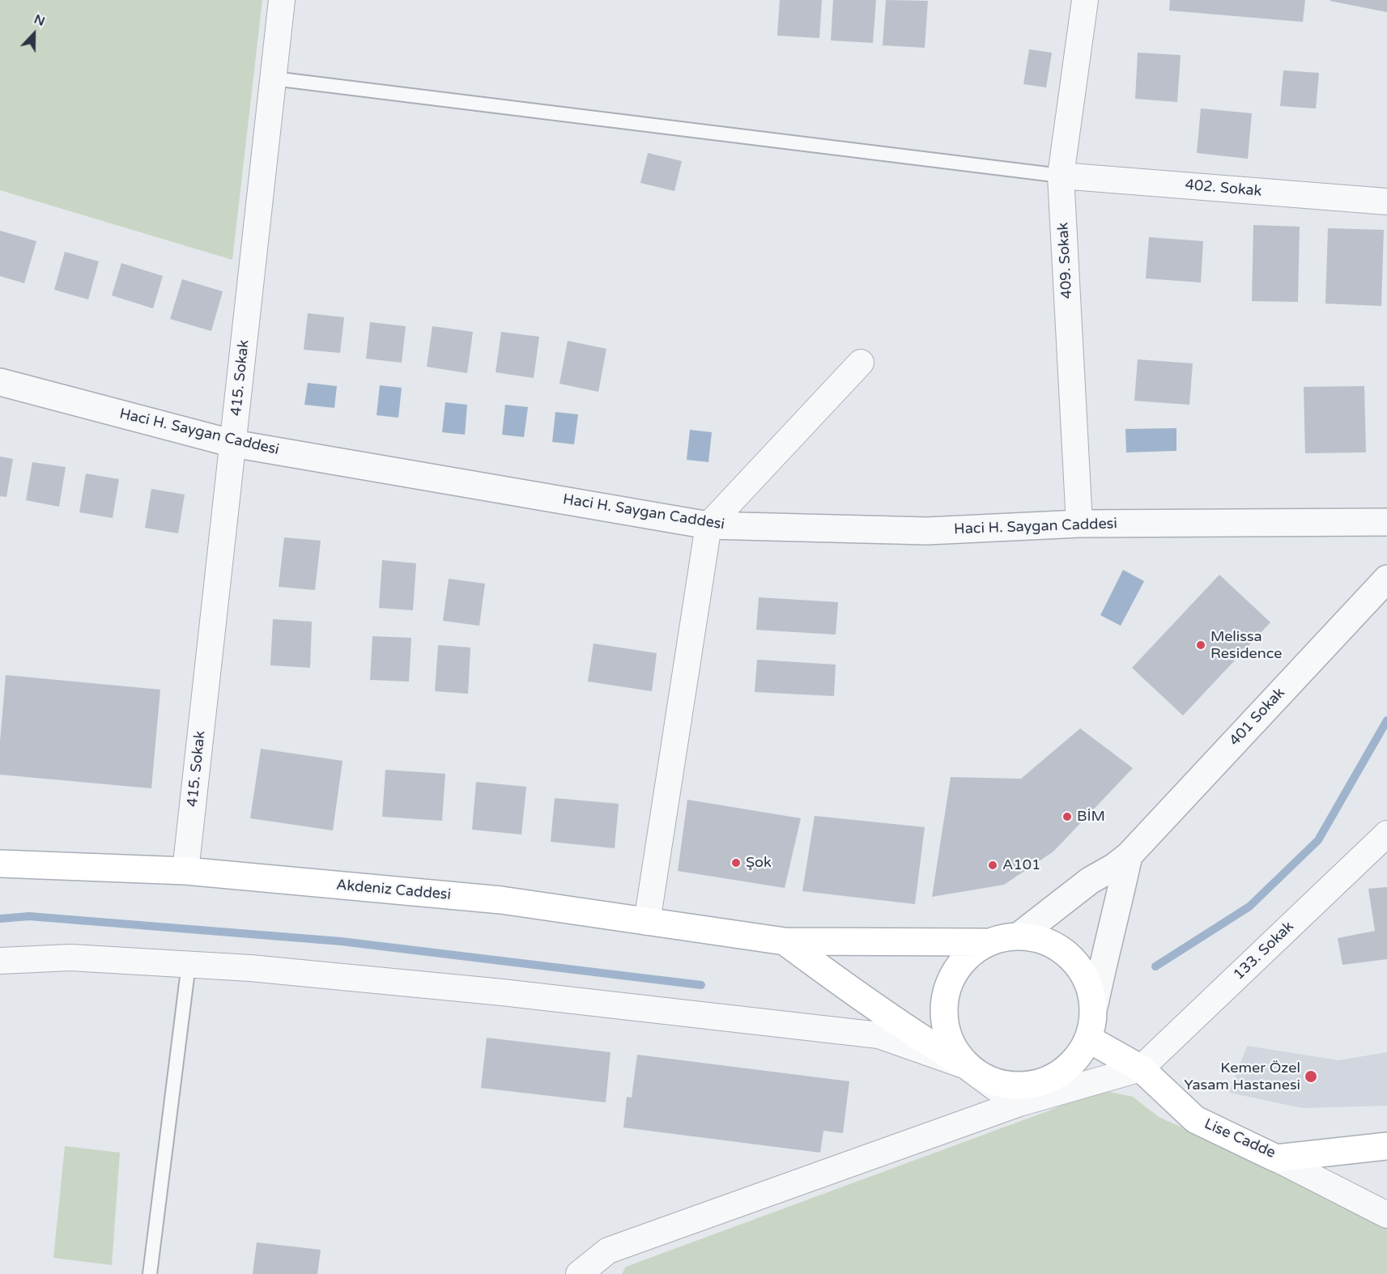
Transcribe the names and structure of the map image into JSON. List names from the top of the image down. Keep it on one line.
{"streets":{"main road":["Akdeniz Caddesi","Lise Cadde"],"street":["402. Sokak","409. Sokak","415. Sokak","Haci H. Saygan Caddesi","401 Sokak","133. Sokak"]},"crossings":[["402. Sokak","409. Sokak"],["409. Sokak","Haci H. Saygan Caddesi"],["415. Sokak","Haci H. Saygan Caddesi"],["415. Sokak","Akdeniz Caddesi"],["401 Sokak","Akdeniz Caddesi"],["133. Sokak","Lise Cadde"]],"places":["Melissa Residence","BİM","Şok","A101","Kemer Özel Yasam Hastanesi"],"north":"top"}
